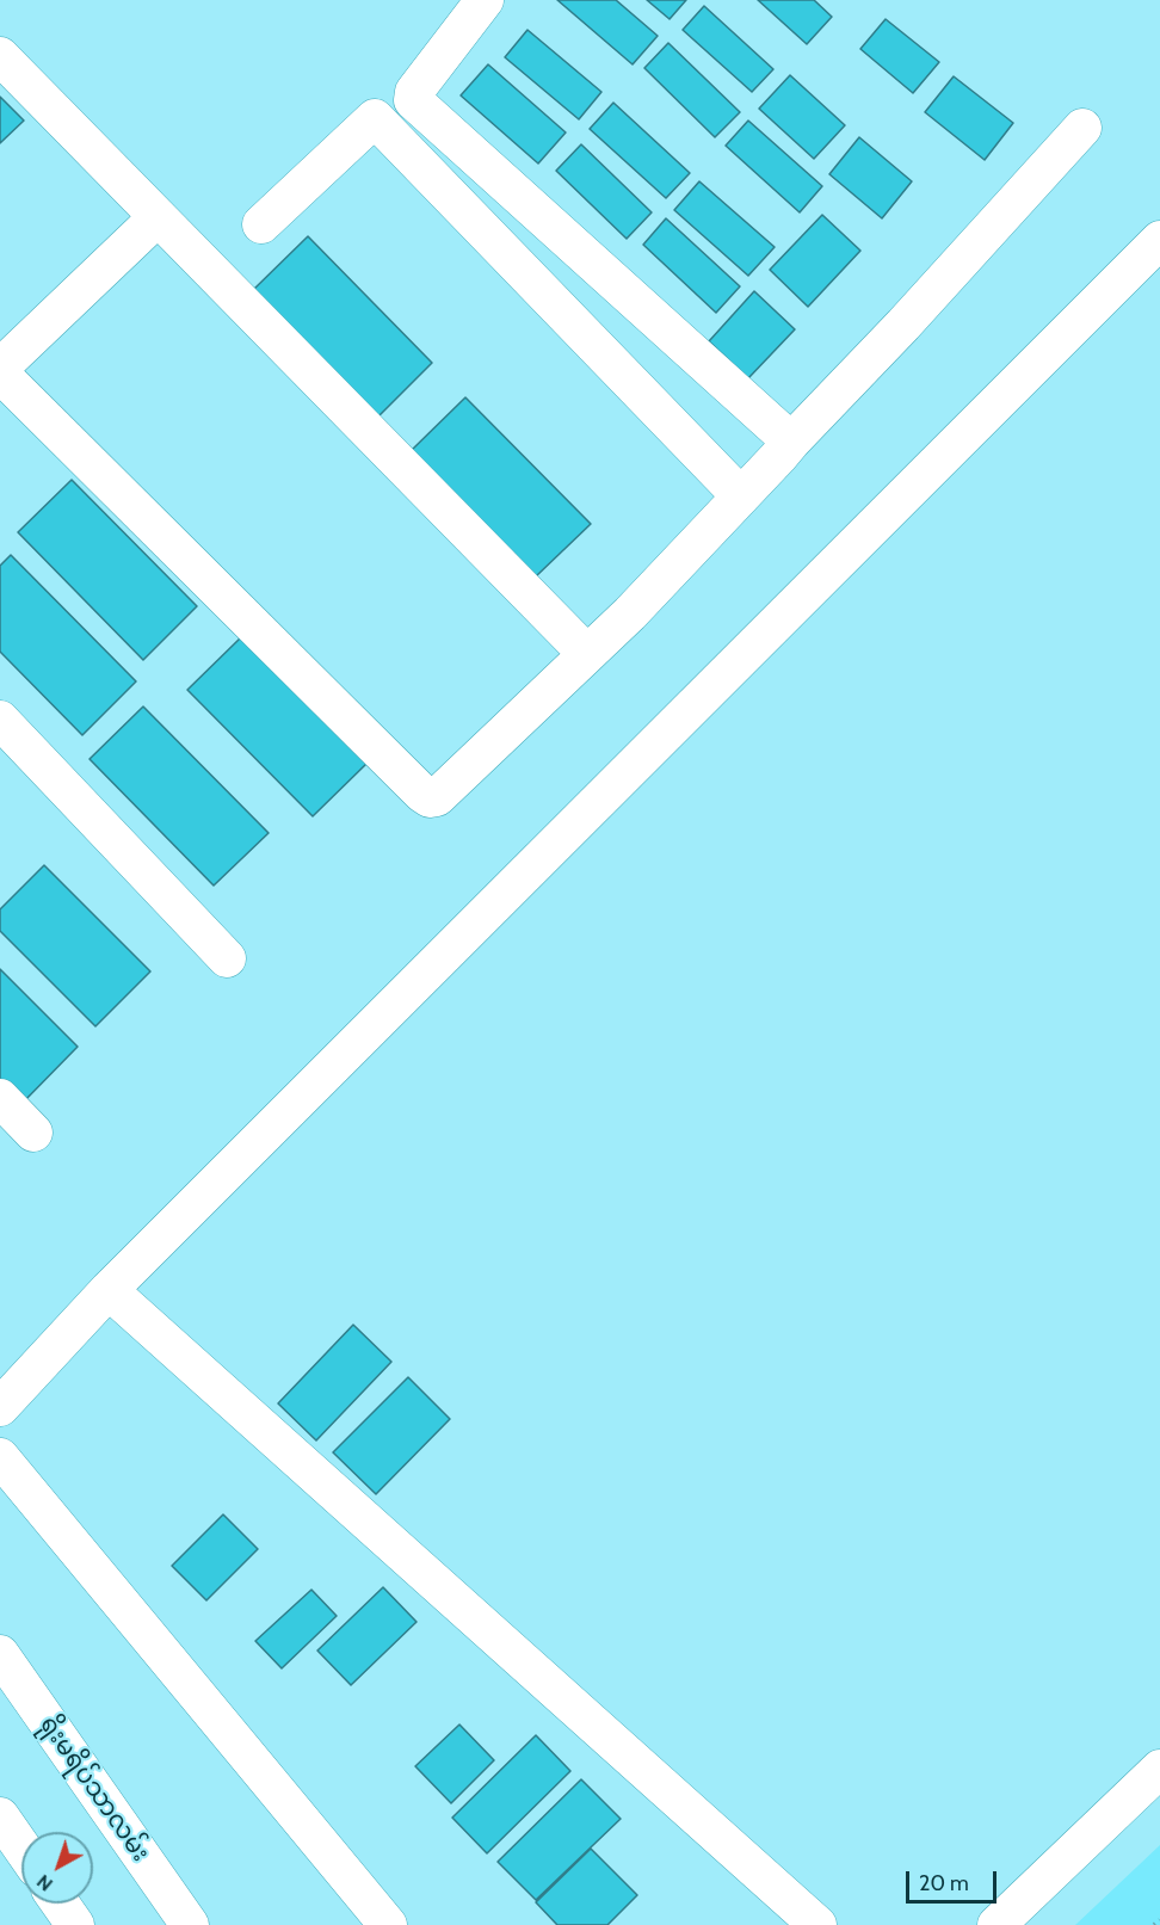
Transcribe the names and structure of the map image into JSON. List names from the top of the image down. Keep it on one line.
{"streets":{"street":["ရိုးမရိပ်သာလမ်း"]},"scale_bar":"20 m","north":"bottom left"}
